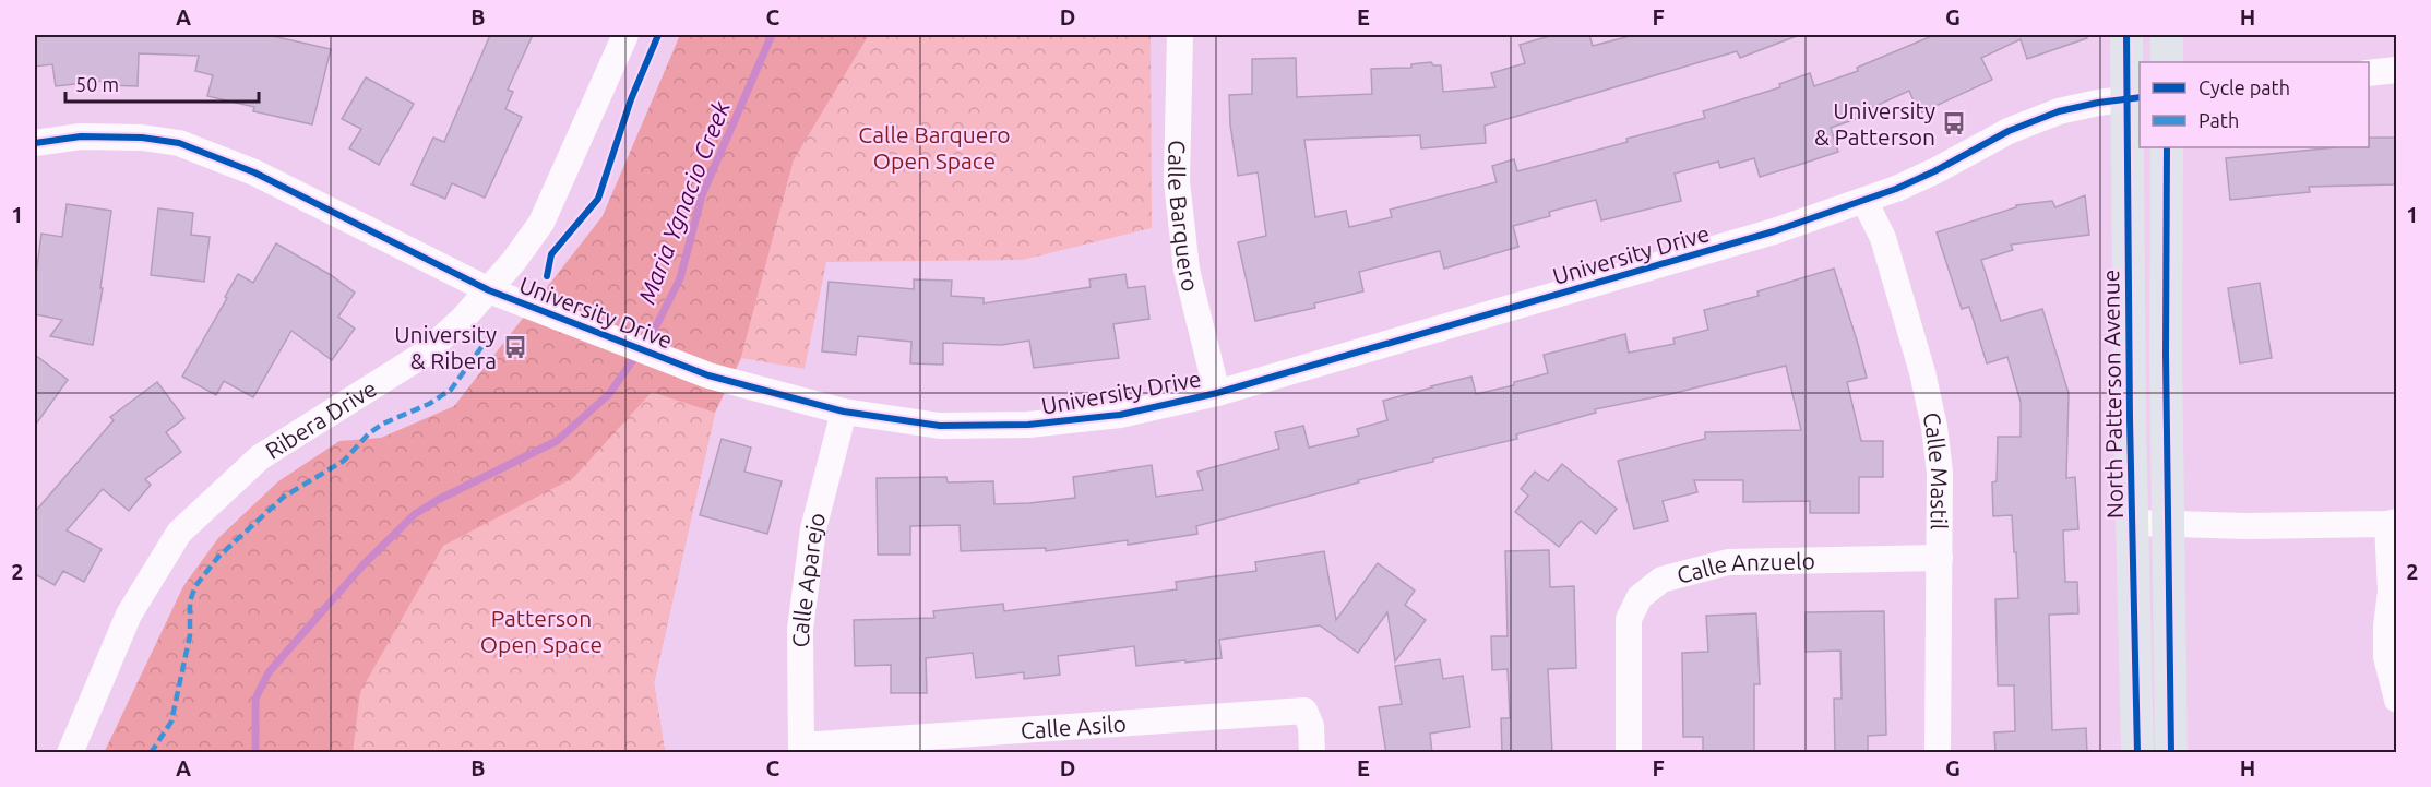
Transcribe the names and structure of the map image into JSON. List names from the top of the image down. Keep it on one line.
{"streets":{"main road":["North Patterson Avenue"],"street":["Calle Barquero","University Drive","Ribera Drive","Calle Mastil","Calle Anzuelo","Calle Aparejo","Calle Asilo"]},"crossings":[["Calle Barquero","University Drive"],["University Drive","North Patterson Avenue"],["University Drive","Ribera Drive"],["University Drive","Calle Mastil"],["University Drive","Calle Aparejo"],["Calle Mastil","Calle Anzuelo"],["Calle Aparejo","Calle Asilo"]],"water":["Maria Ygnacio Creek"],"parks":["Calle Barquero Open Space","Patterson Open Space"],"places":{"bus stop":["University & Patterson","University & Ribera"]},"legend":["Cycle path","Path"],"scale_bar":"50 m","grid":{"columns":["A","B","C","D","E","F","G","H"],"rows":["1","2"]}}
